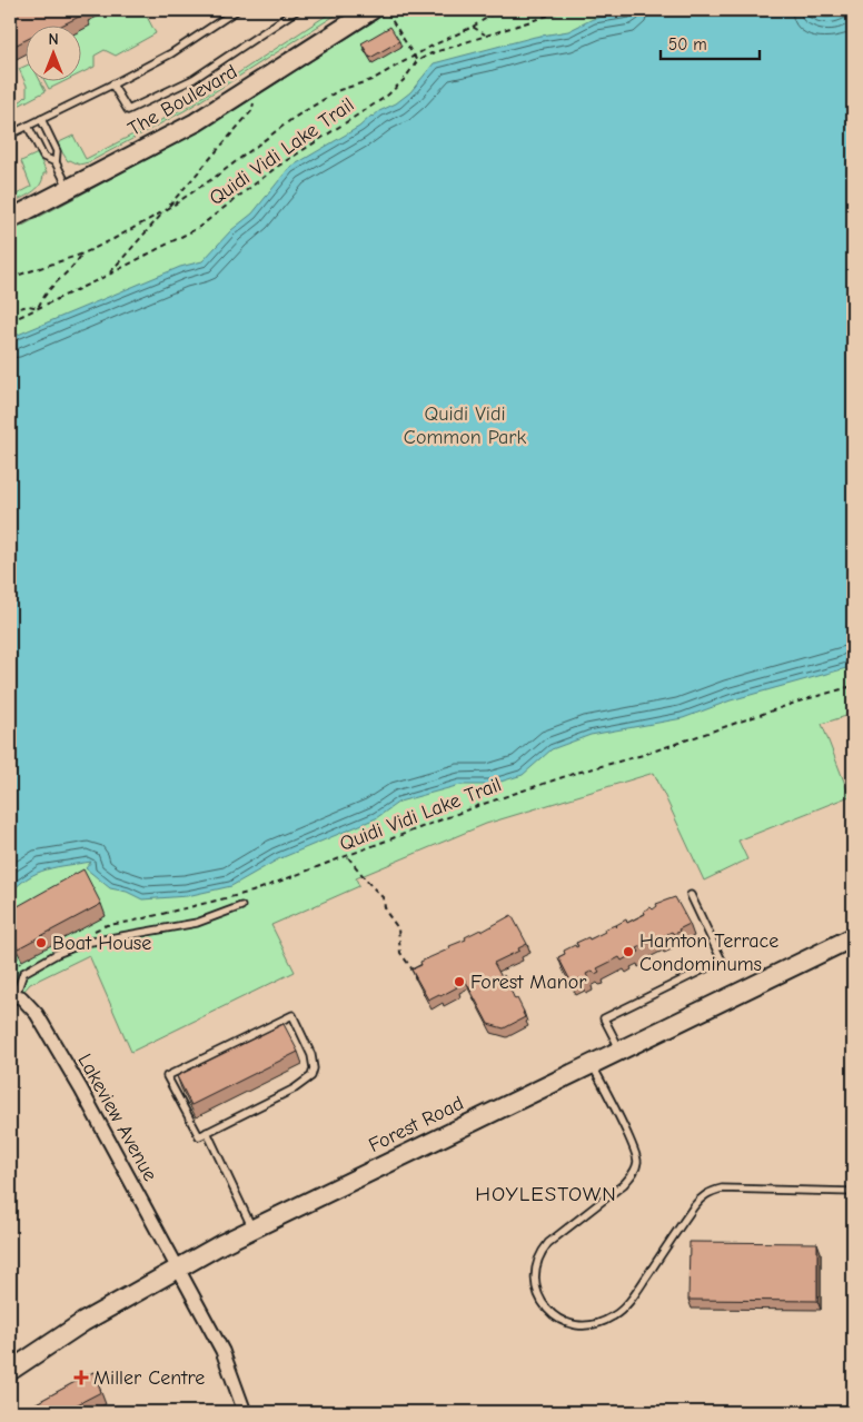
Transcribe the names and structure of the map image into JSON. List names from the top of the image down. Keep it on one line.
{"streets":{"street":["The Boulevard","Lakeview Avenue","Forest Road"],"path":["Quidi Vidi Lake Trail"]},"crossings":[["Lakeview Avenue","Forest Road"]],"districts":["HOYLESTOWN"],"parks":["Quidi Vidi Common Park"],"places":{"other":["Boat House","Hamton Terrace Condominums","Forest Manor"],"health":["Miller Centre"]},"scale_bar":"50 m","north":"top"}
